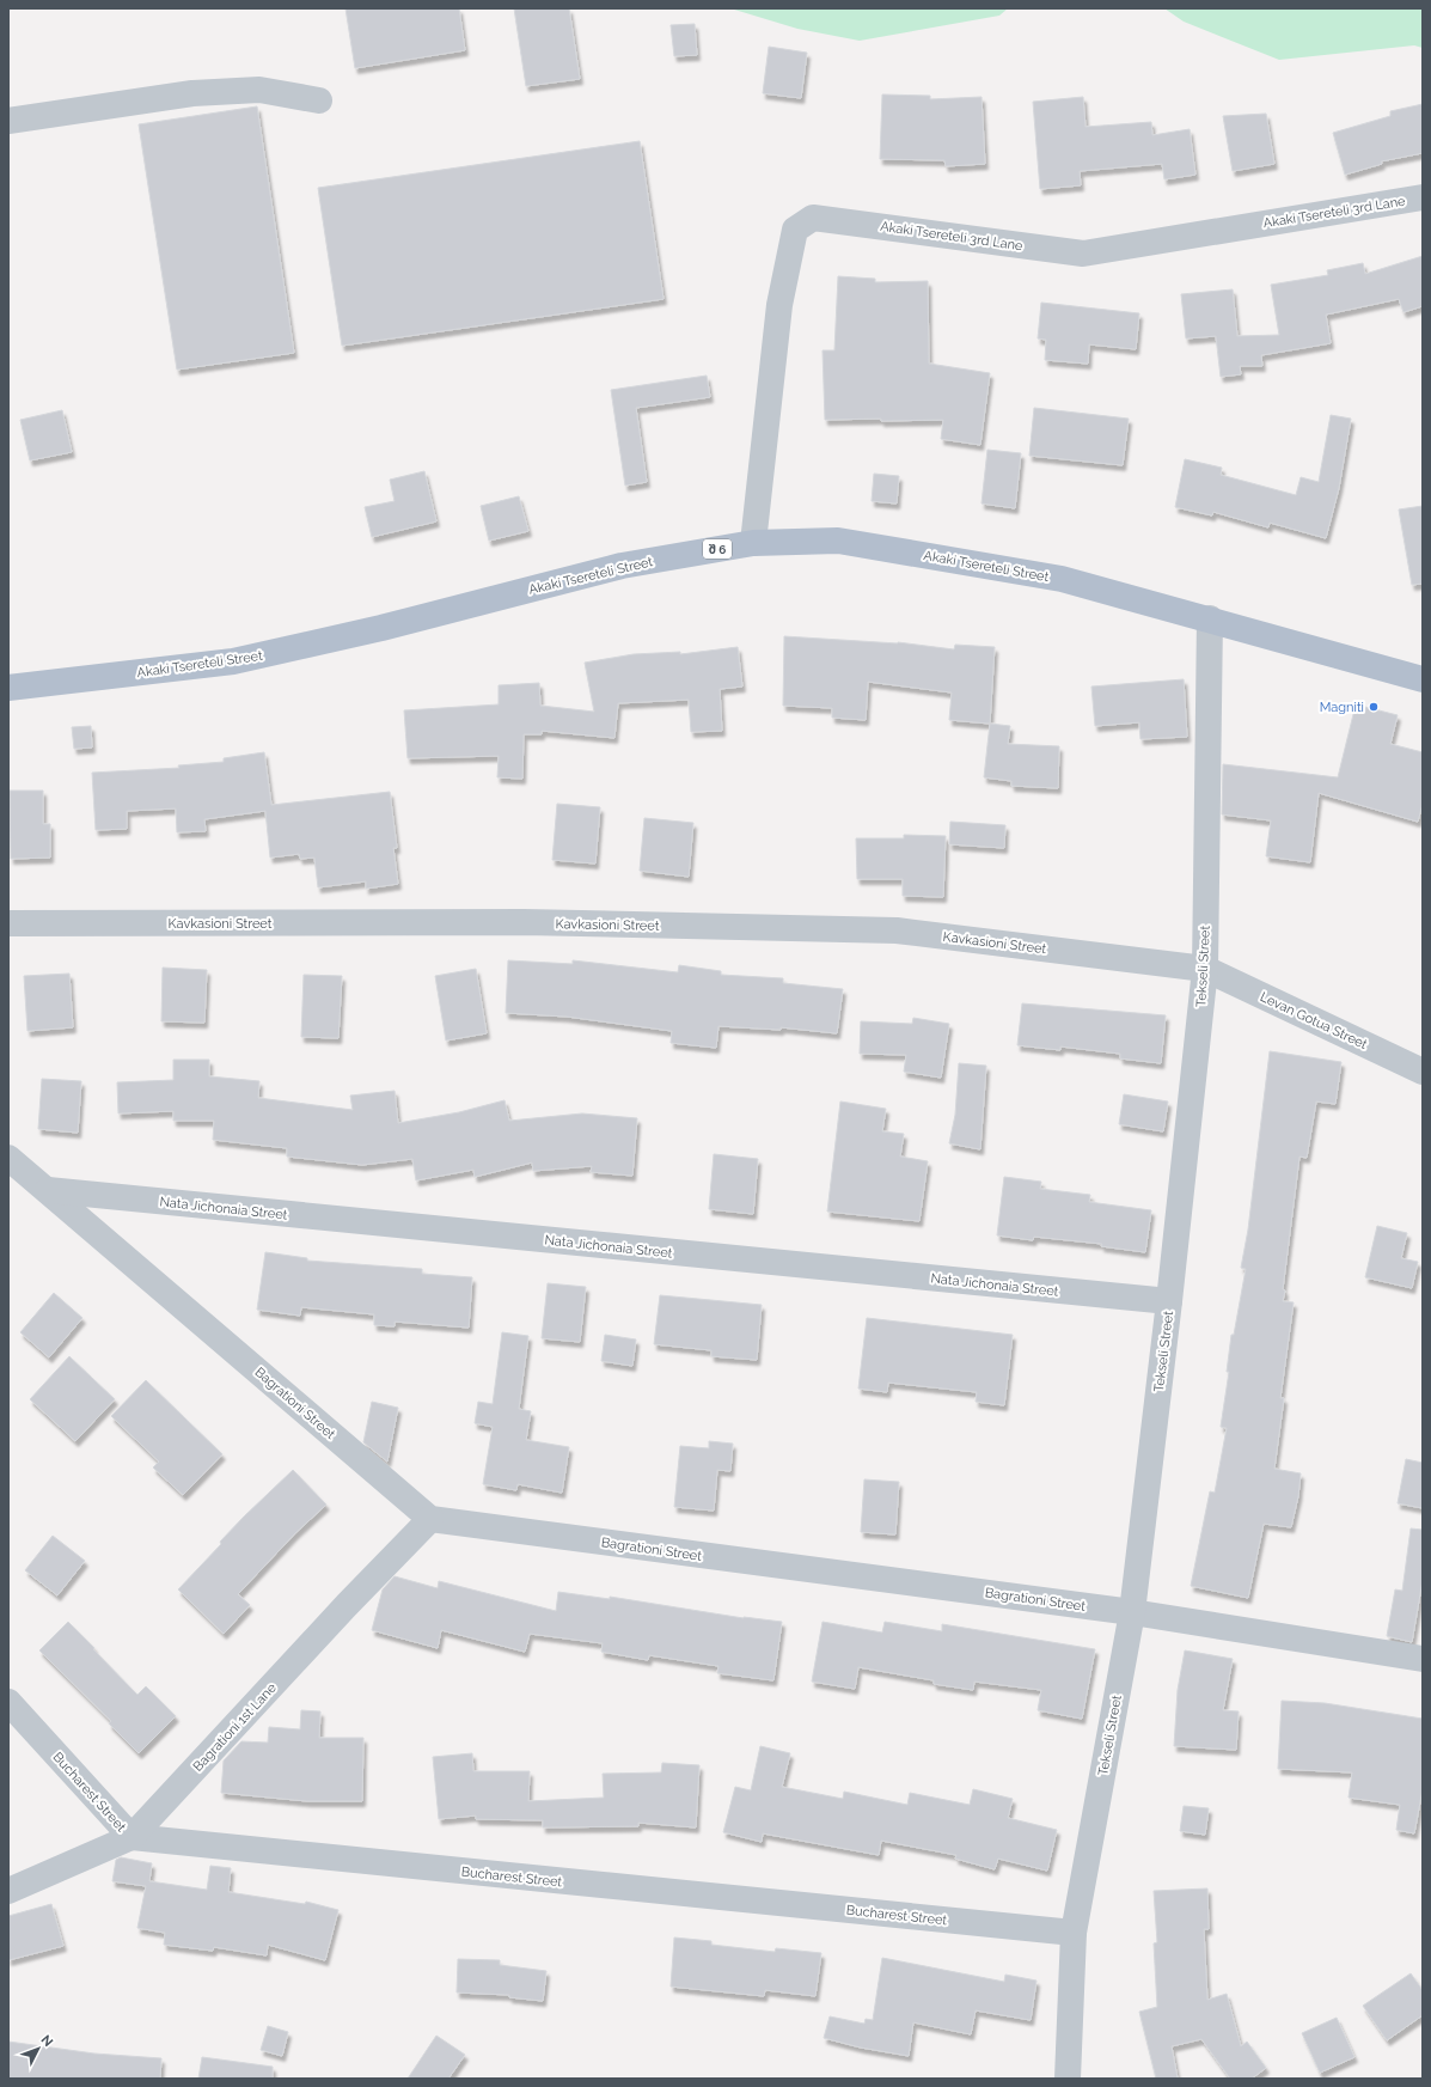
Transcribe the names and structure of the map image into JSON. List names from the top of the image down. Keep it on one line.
{"streets":{"main road":["შ 6","Akaki Tsereteli Street"],"street":["Akaki Tsereteli 3rd Lane","Kavkasioni Street","Tekseli Street","Levan Gotua Street","Nata Jichonaia Street","Bagrationi Street","Bagrationi 1st Lane","Bucharest Street"]},"crossings":[["Akaki Tsereteli 3rd Lane","Akaki Tsereteli Street"],["Akaki Tsereteli Street","Tekseli Street"],["Kavkasioni Street","Tekseli Street"],["Kavkasioni Street","Levan Gotua Street"],["Tekseli Street","Levan Gotua Street"],["Tekseli Street","Nata Jichonaia Street"],["Tekseli Street","Bagrationi Street"],["Tekseli Street","Bucharest Street"],["Nata Jichonaia Street","Bagrationi Street"],["Bagrationi Street","Bagrationi 1st Lane"],["Bagrationi 1st Lane","Bucharest Street"]],"places":["Magniti"],"north":"top right"}
